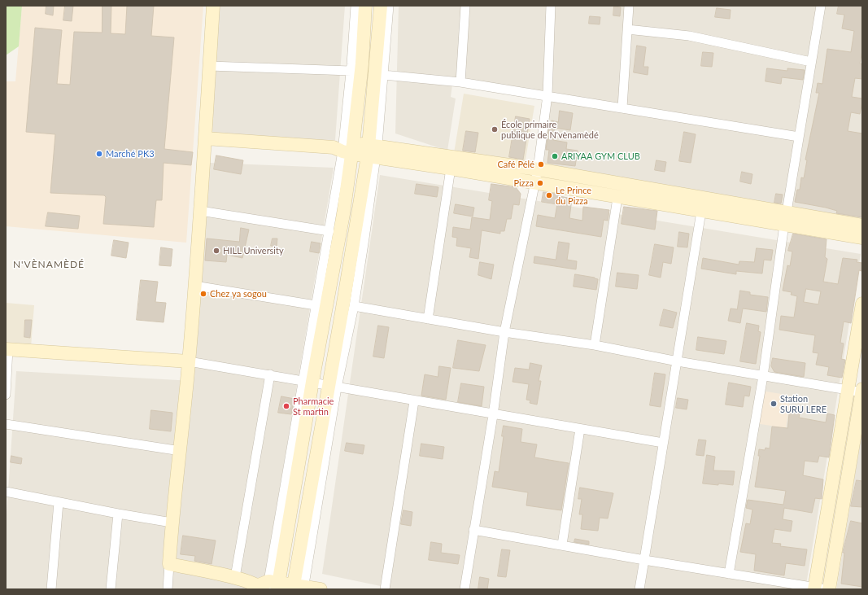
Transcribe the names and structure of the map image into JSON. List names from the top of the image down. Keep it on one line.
{"districts":["N'VÈNAMÈDÉ"],"places":["École primaire publique de N'vènamèdé","Marché PK3","ARIYAA GYM CLUB","Café Pélé","Pizza","Le Prince du Pizza","HILL University","Chez ya sogou","Station SURU LERE","Pharmacie St martin"]}
